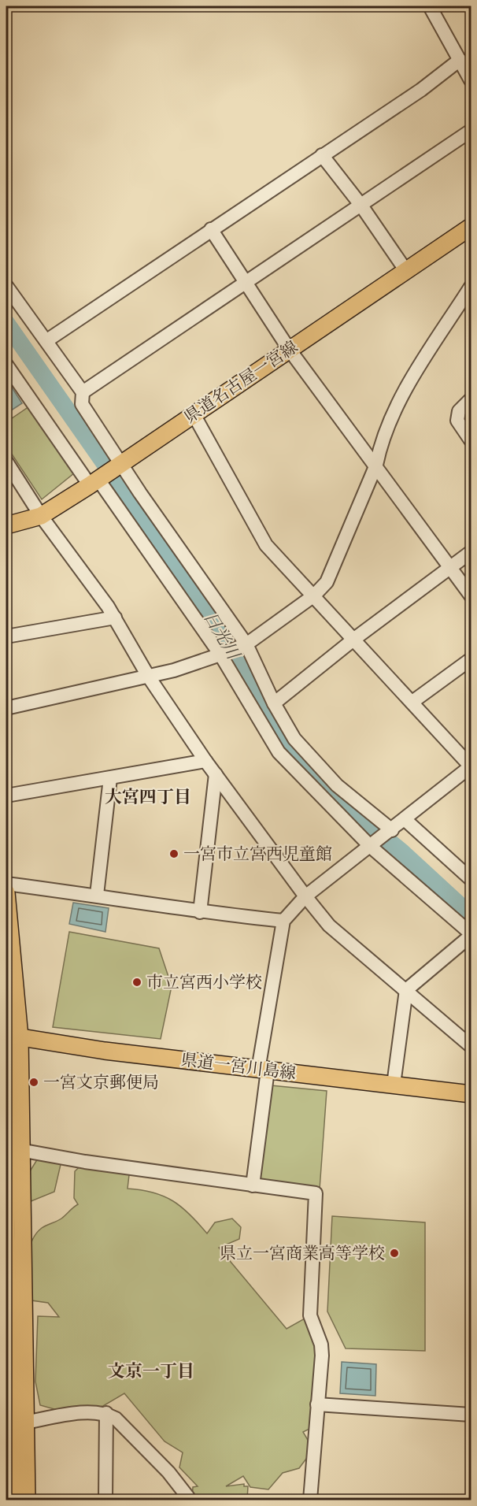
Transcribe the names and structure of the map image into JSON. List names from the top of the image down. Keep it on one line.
{"streets":{"main road":["県道名古屋一宮線","県道一宮川島線"]},"districts":["大宮四丁目","文京一丁目"],"water":["日光川"],"places":["一宮市立宮西児童館","市立宮西小学校","一宮文京郵便局","県立一宮商業高等学校"]}
